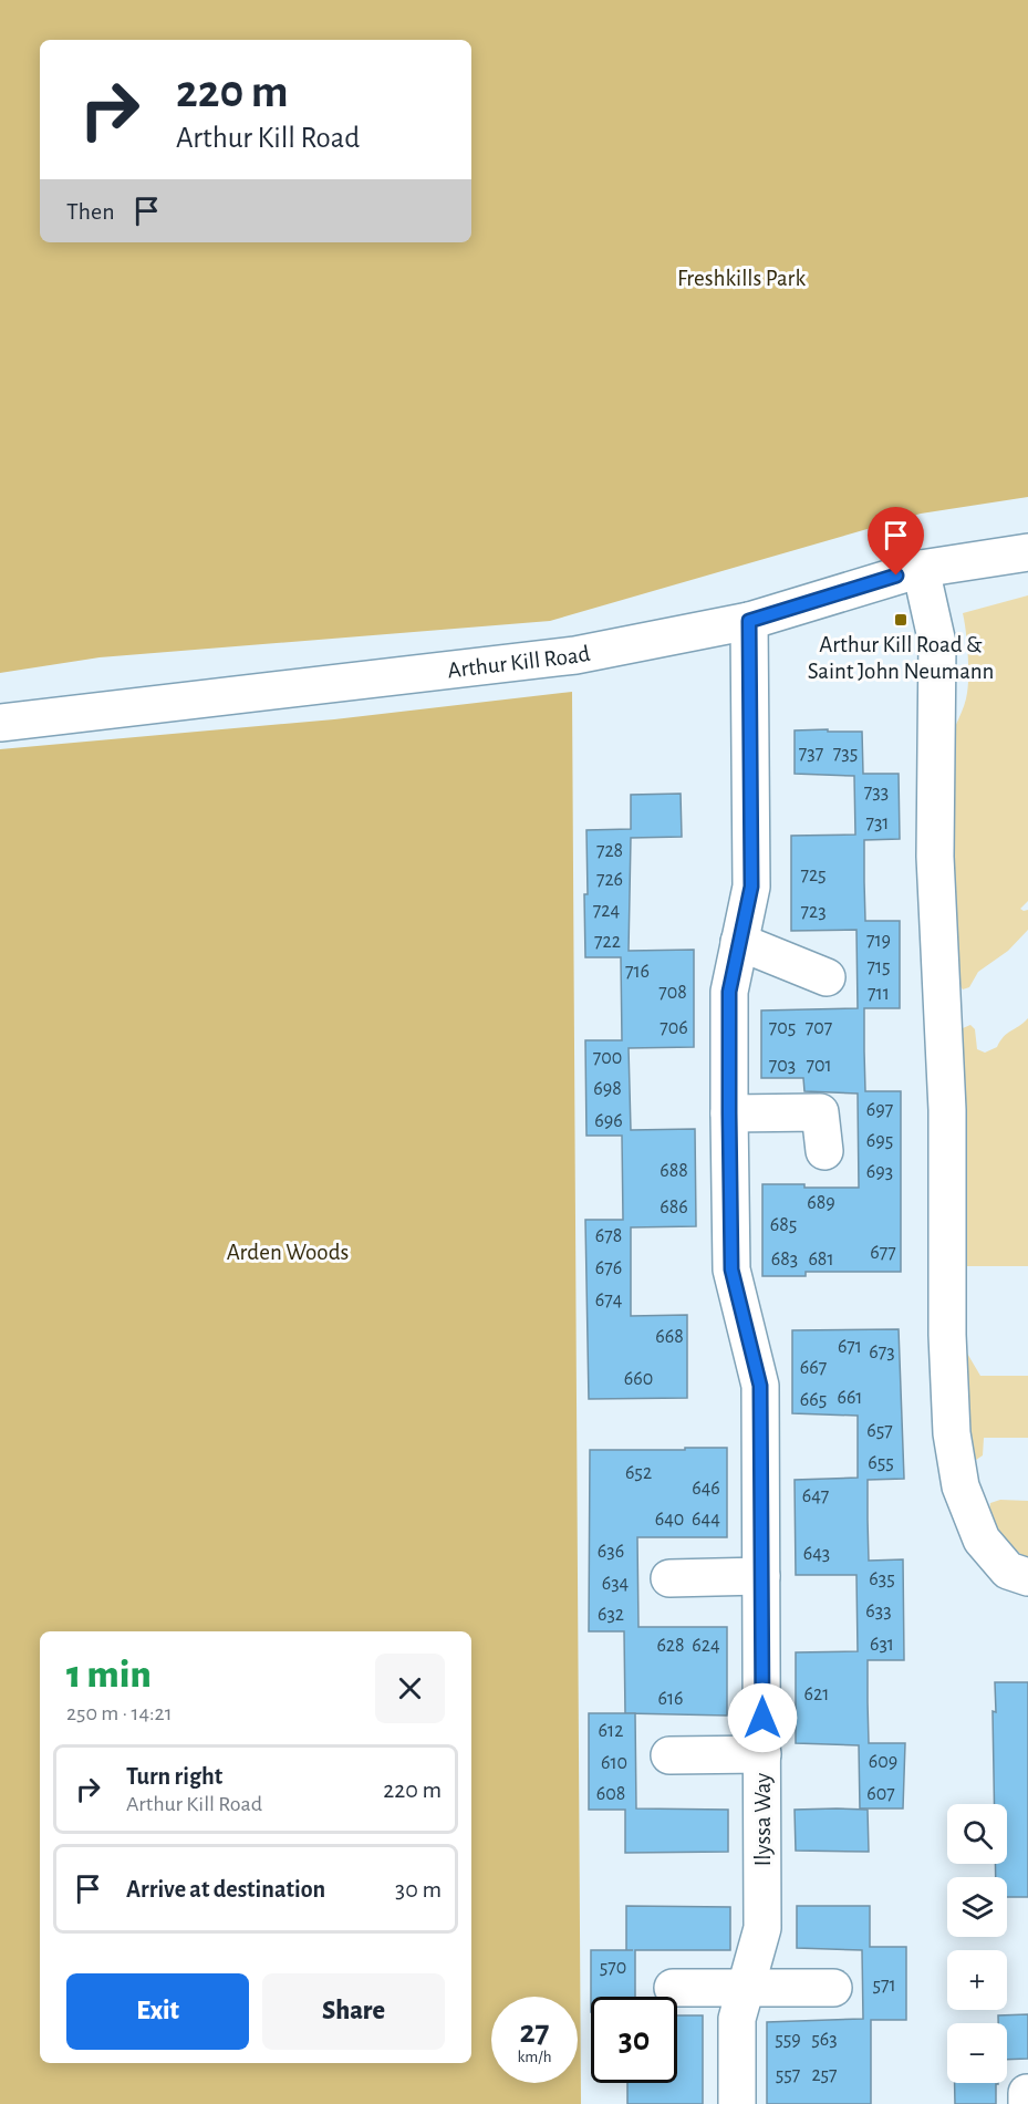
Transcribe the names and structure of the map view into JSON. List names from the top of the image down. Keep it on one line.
{"streets":{"street":["Arthur Kill Road","Ilyssa Way"]},"crossings":[["Arthur Kill Road","Ilyssa Way"]],"parks":["Freshkills Park","Arden Woods"],"places":{"transit":["Arthur Kill Road & Saint John Neumann"]},"house_numbers":["737","735","733","731","728","725","726","724","723","719","722","715","716","708","711","706","705","707","700","703","701","698","697","696","695","688","693","689","686","685","678","677","683","681","676","674","668","671","673","667","660","661","665","657","655","652","646","647","640","644","636","643","635","634","633","632","631","628","624","621","616","612","609","610","608","607","570","571","559","563","557","257"],"page":{"turn":["220 m","Arthur Kill Road"],"then":"Then","heading":["1 min","250 m · 14:21"],"list":[{"name":"Turn right","note":"Arthur Kill Road","value":"220 m"},{"name":"Arrive at destination","value":"30 m"}],"map_buttons":["+","−"],"buttons":["Exit","Share"],"speed":"27 km/h","limit":"30"}}
